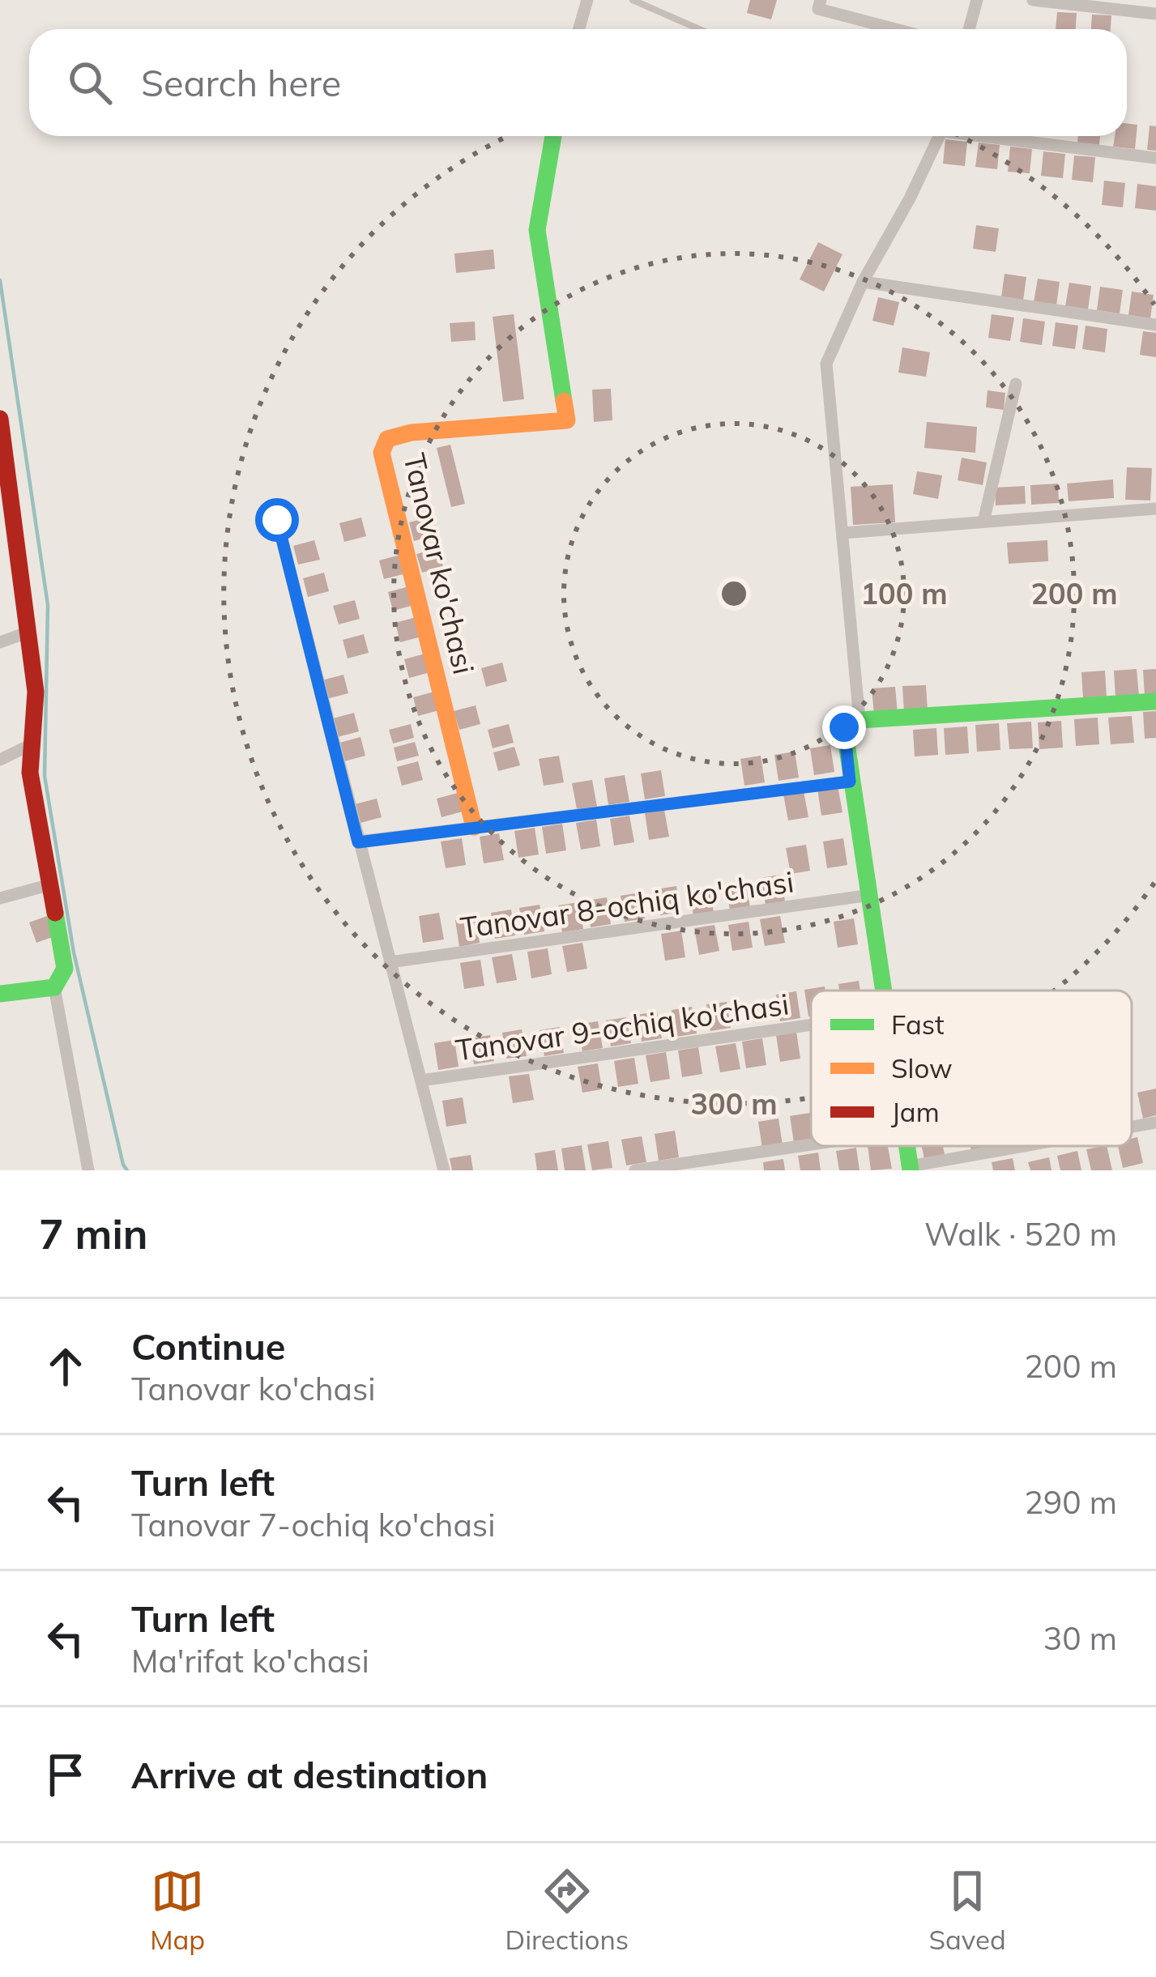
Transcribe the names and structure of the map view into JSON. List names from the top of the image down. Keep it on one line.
{"streets":{"street":["Tanovar ko'chasi","Tanovar 8-ochiq ko'chasi","Tanovar 9-ochiq ko'chasi"]},"legend":["Fast","Slow","Jam"],"page":{"search":"Search here","heading":["7 min","Walk · 520 m"],"list":[["Continue","Tanovar ko'chasi","200 m"],["Turn left","Tanovar 7-ochiq ko'chasi","290 m"],["Turn left","Ma'rifat ko'chasi","30 m"],"Arrive at destination"],"nav":["Map","Directions","Saved"]},"rings":["100 m","200 m","300 m"]}
